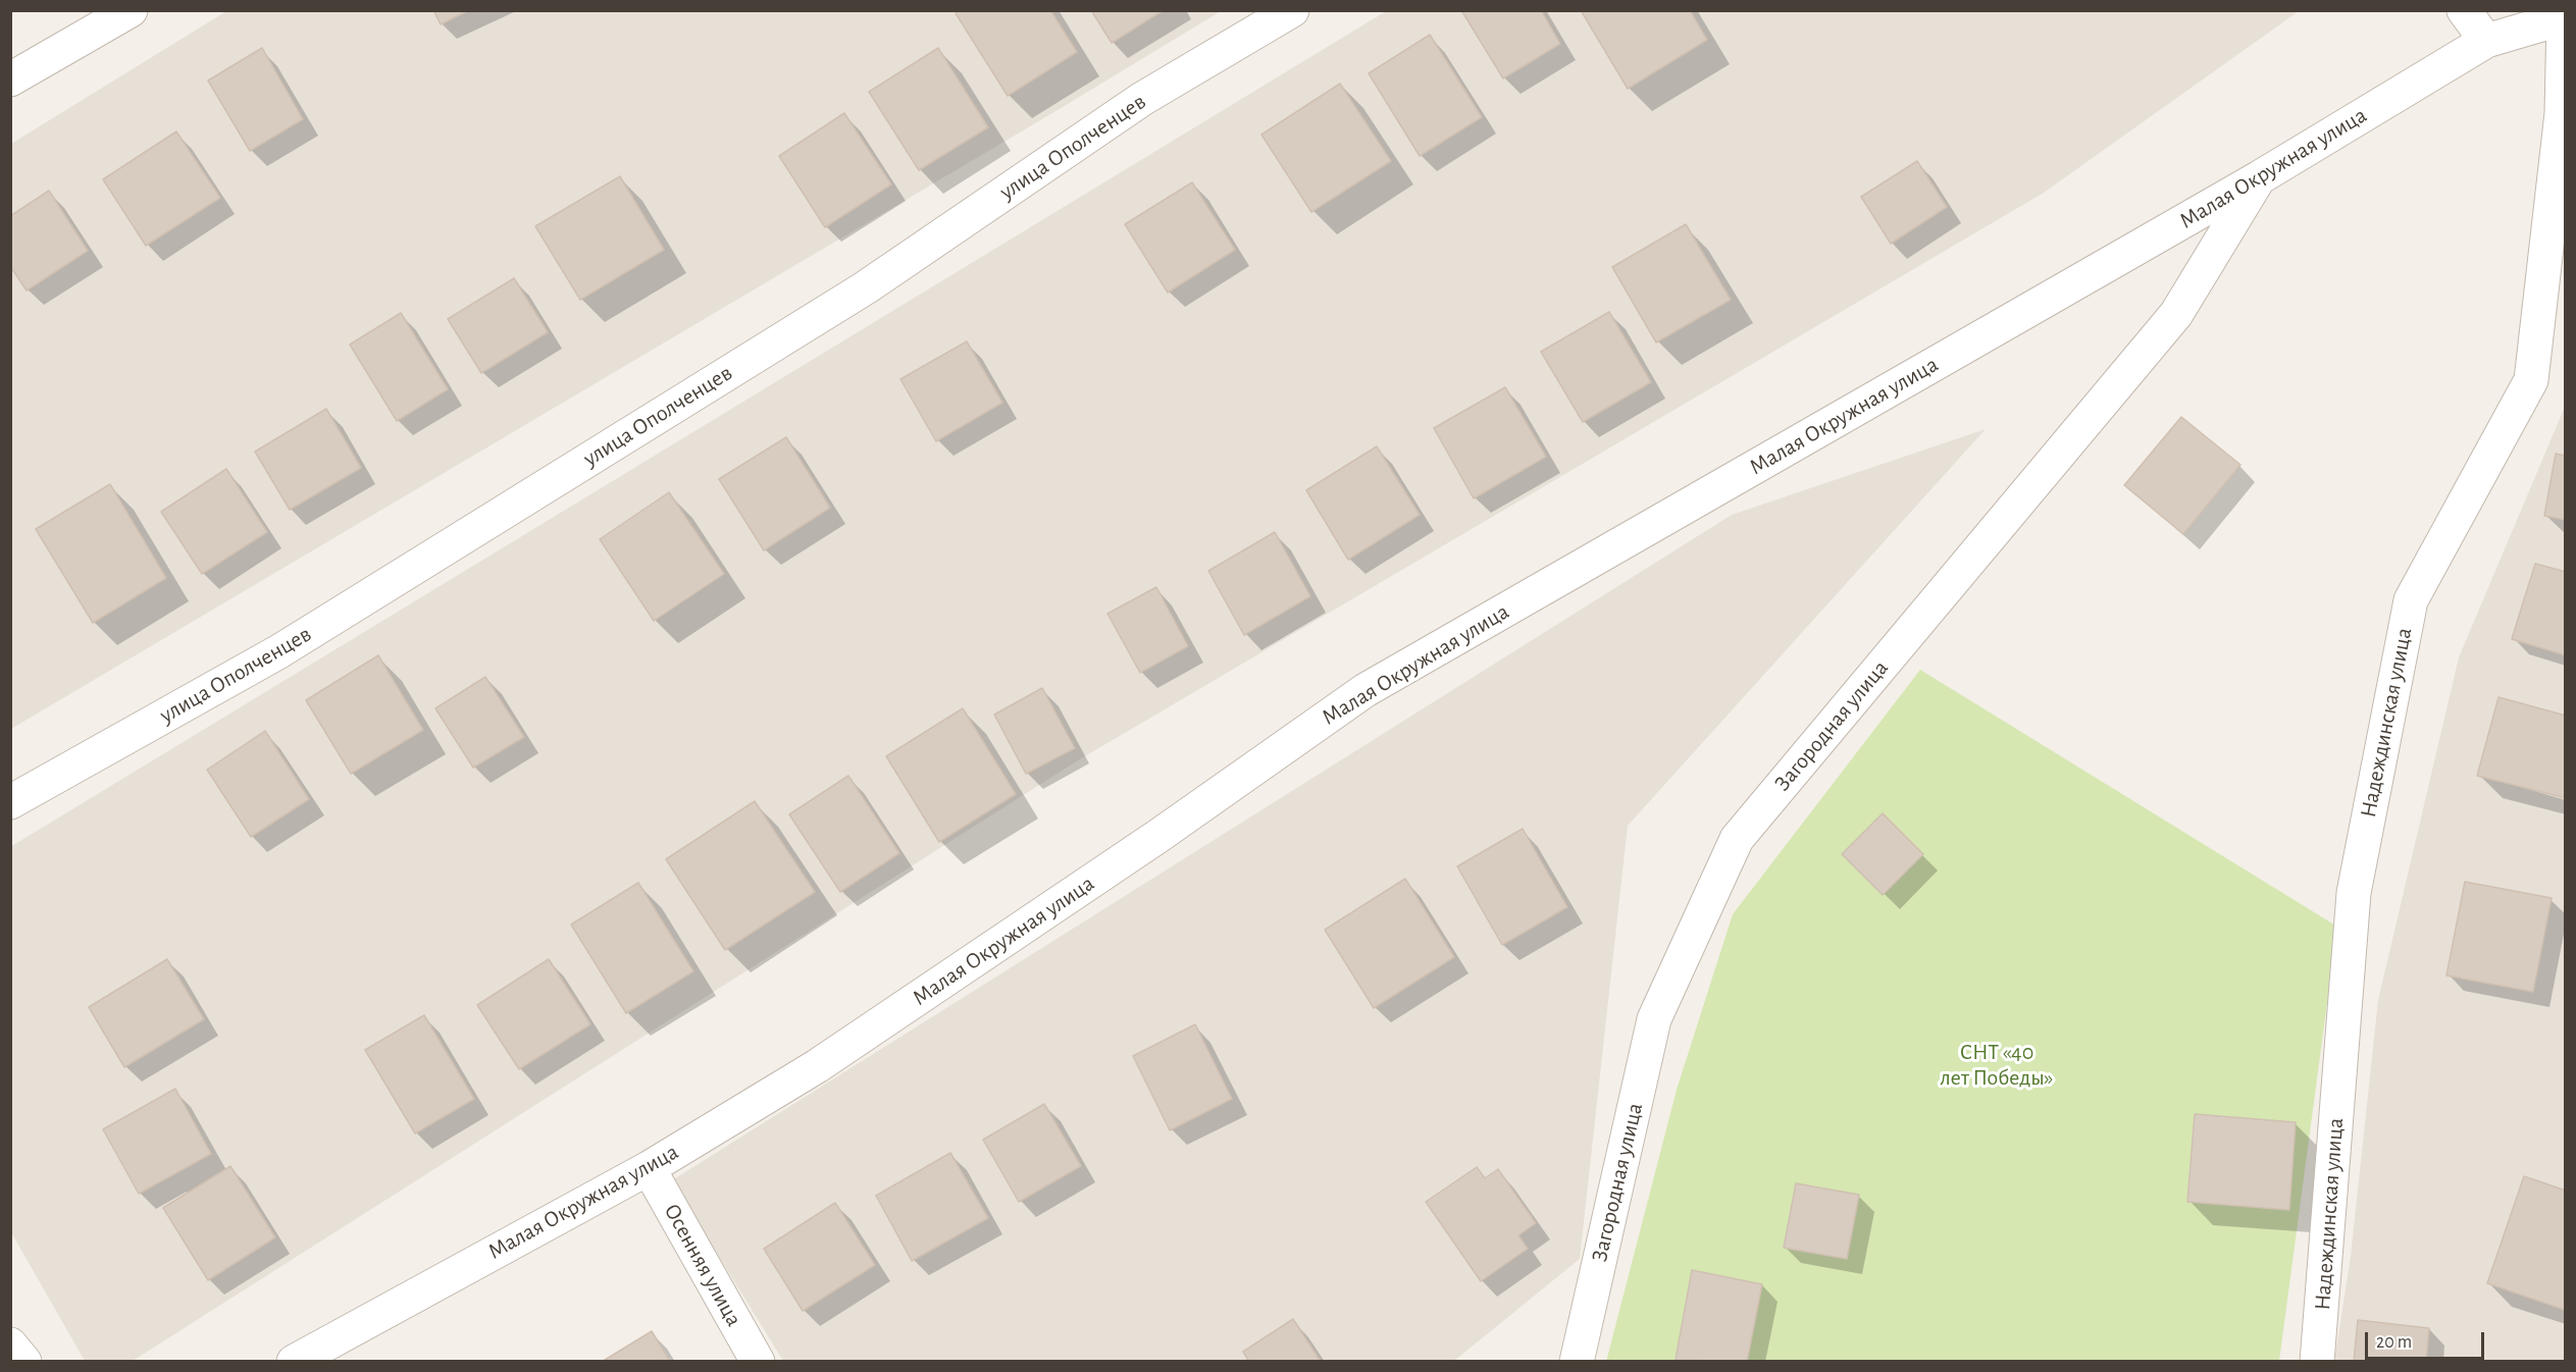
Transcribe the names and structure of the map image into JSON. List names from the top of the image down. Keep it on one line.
{"streets":{"street":["улица Ополченцев","Малая Окружная улица","Надеждинская улица","Загородная улица","Осенняя улица"]},"crossings":[["Малая Окружная улица","Надеждинская улица"],["Малая Окружная улица","Загородная улица"],["Малая Окружная улица","Осенняя улица"]],"parks":["СНТ «40 лет Победы»"],"scale_bar":"20 m"}
